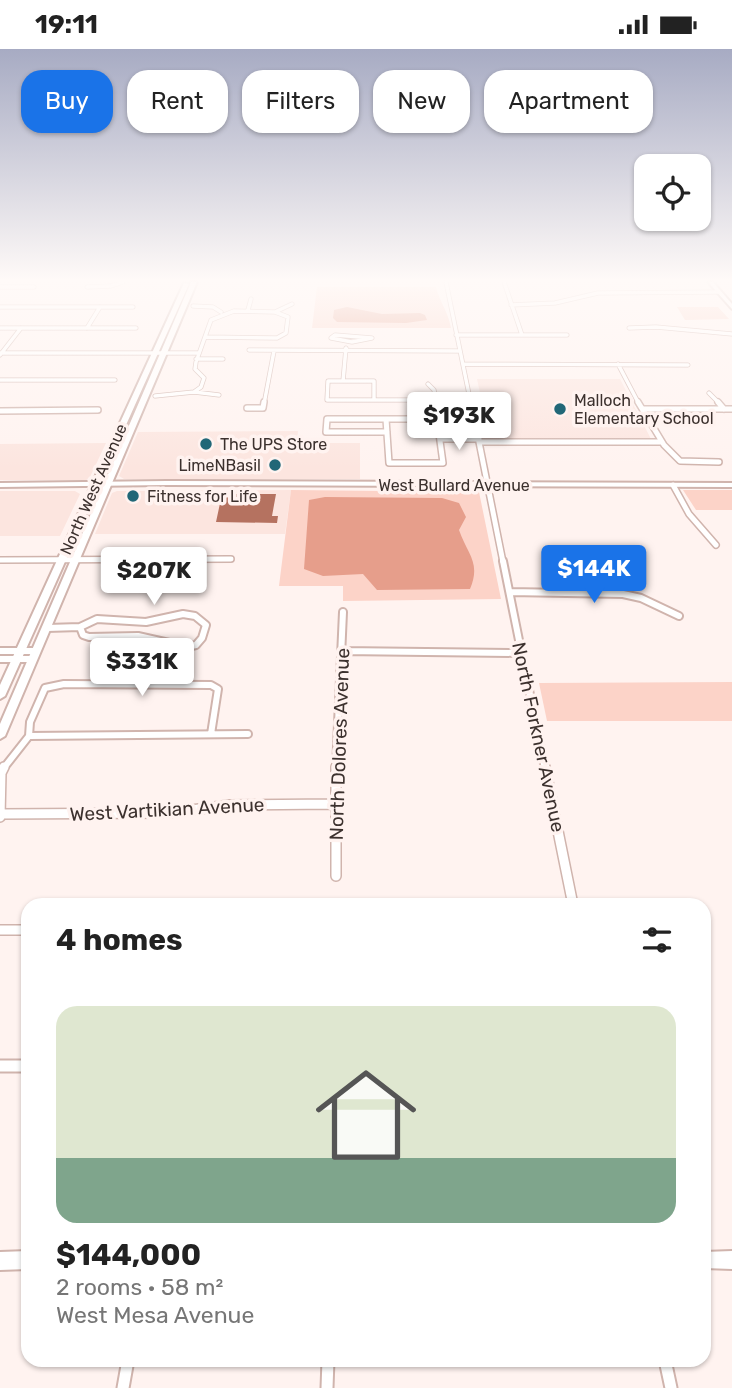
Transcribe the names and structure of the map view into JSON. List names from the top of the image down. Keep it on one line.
{"streets":{"main road":["West Bullard Avenue","North West Avenue"],"street":["North Forkner Avenue","North Dolores Avenue","West Vartikian Avenue"]},"crossings":[["West Bullard Avenue","North West Avenue"],["West Bullard Avenue","North Forkner Avenue"],["North Dolores Avenue","West Vartikian Avenue"]],"places":["Malloch Elementary School","The UPS Store","LimeNBasil","Fitness for Life"],"page":{"status":"19:11","chip":["Buy","Rent","Filters","New","Apartment"],"price":["$193K","$144K","$207K","$331K"],"heading":"4 homes","list":[{"name":"$144,000","note":"2 rooms · 58 m² · West Mesa Avenue"}]}}
